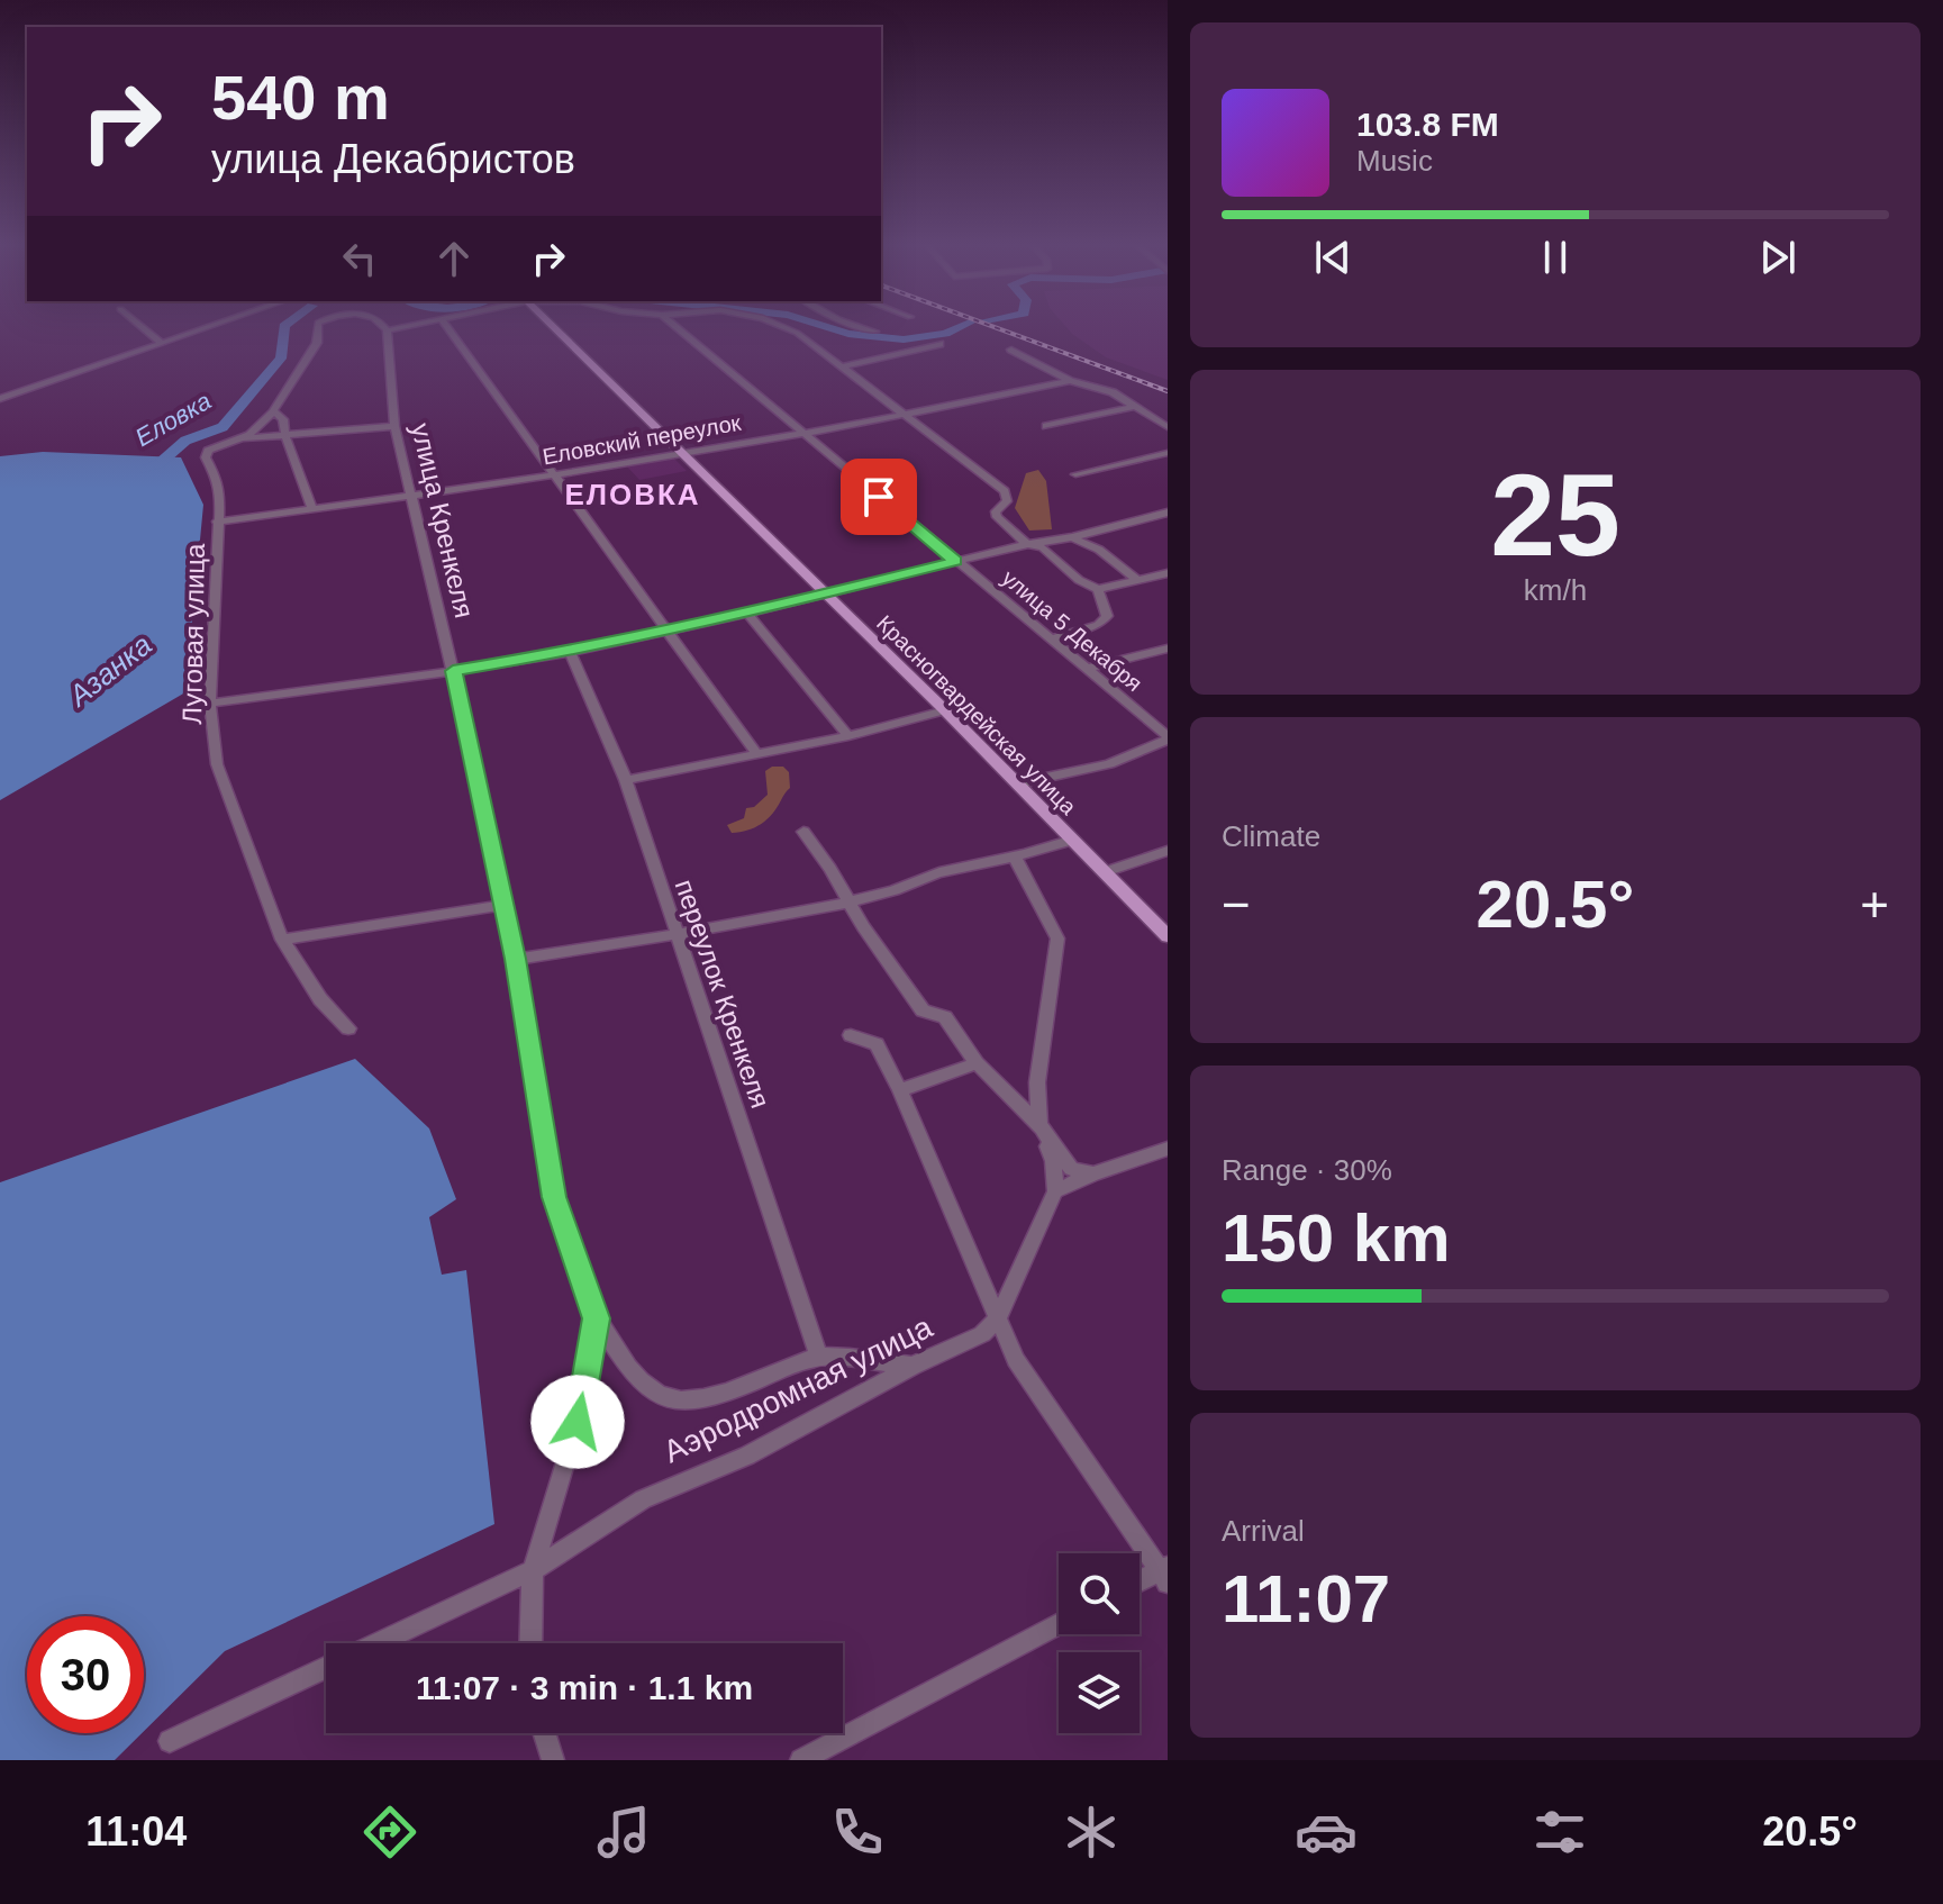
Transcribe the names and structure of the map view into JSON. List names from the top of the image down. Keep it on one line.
{"streets":{"main road":["Красногвардейская улица"],"street":["Еловский переулок","улица Кренкеля","улица 5 Декабря","Луговая улица","переулок Кренкеля","Аэродромная улица"]},"crossings":[["Еловский переулок","улица Кренкеля"],["Еловский переулок","улица 5 Декабря"],["Еловский переулок","Луговая улица"],["Еловский переулок","Красногвардейская улица"],["улица Кренкеля","Луговая улица"],["улица Кренкеля","Аэродромная улица"]],"districts":["ЕЛОВКА"],"water":["Еловка","Азанка"],"page":{"turn":["540 m","улица Декабристов"],"song":["103.8 FM","Music"],"tile":[["25","km/h"],"Climate",["Range · 30%","150 km"],["Arrival","11:07"]],"heat":["−","20.5°","+"],"limit":"30","trip":"11:07 · 3 min · 1.1 km","tabs":["11:04","20.5°"]}}
